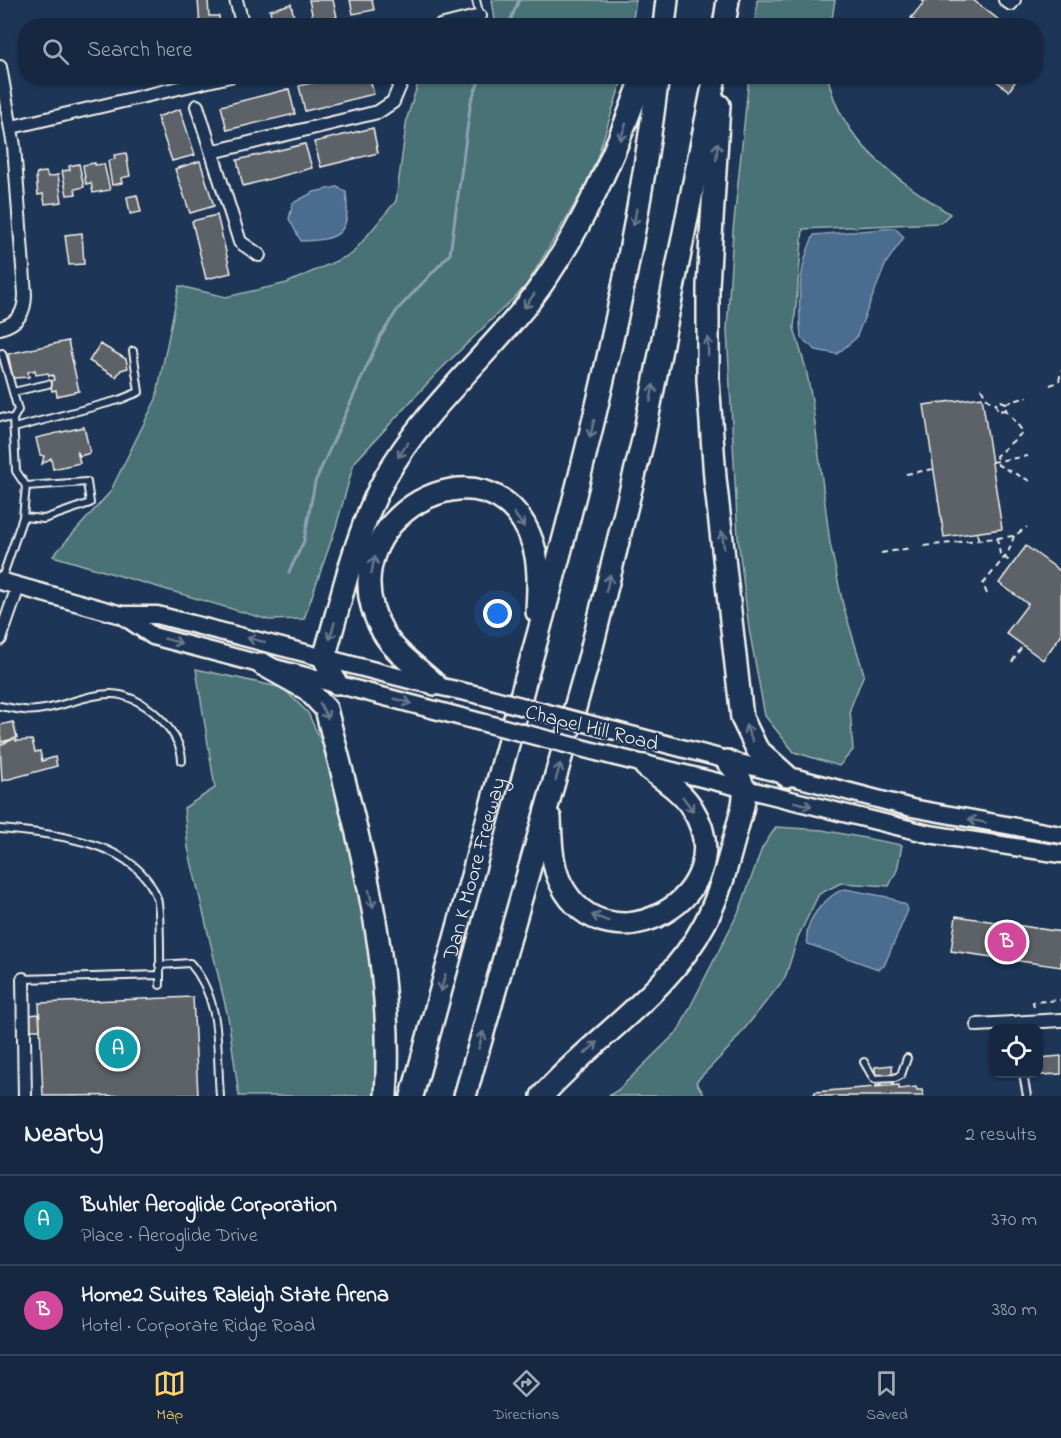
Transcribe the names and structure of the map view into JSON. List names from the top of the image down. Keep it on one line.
{"streets":{"highway":["Dan K Moore Freeway"],"main road":["Chapel Hill Road"]},"page":{"search":"Search here","pins":["B","A"],"heading":["Nearby","2 results"],"list":[{"mark":"A","name":"Buhler Aeroglide Corporation","note":"Place · Aeroglide Drive","value":"370 m"},{"mark":"B","name":"Home2 Suites Raleigh State Arena","note":"Hotel · Corporate Ridge Road","value":"380 m"}],"nav":["Map","Directions","Saved"]}}
